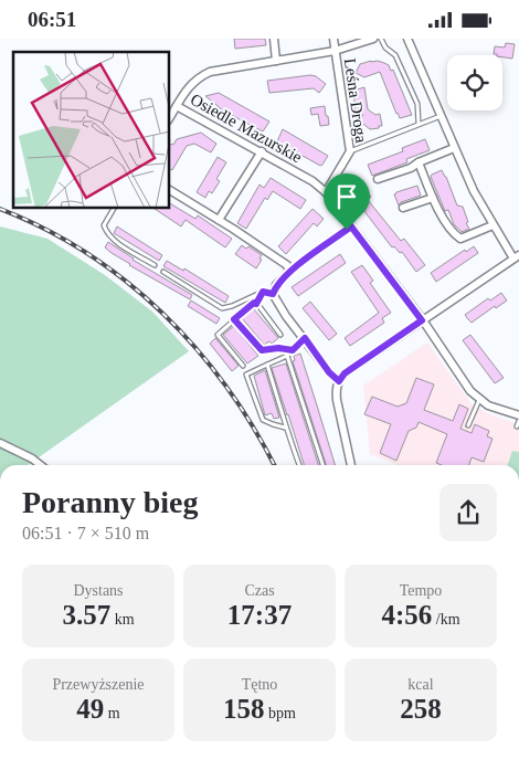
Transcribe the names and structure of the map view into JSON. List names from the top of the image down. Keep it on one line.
{"streets":{"street":["Leśna Droga","Osiedle Mazurskie"]},"crossings":[["Leśna Droga","Osiedle Mazurskie"]],"page":{"status":"06:51","heading":["Poranny bieg","06:51 · 7 × 510 m"],"stats":[["Dystans","3.57 km"],["Czas","17:37"],["Tempo","4:56 /km"],["Przewyższenie","49 m"],["Tętno","158 bpm"],["kcal","258"]]}}
